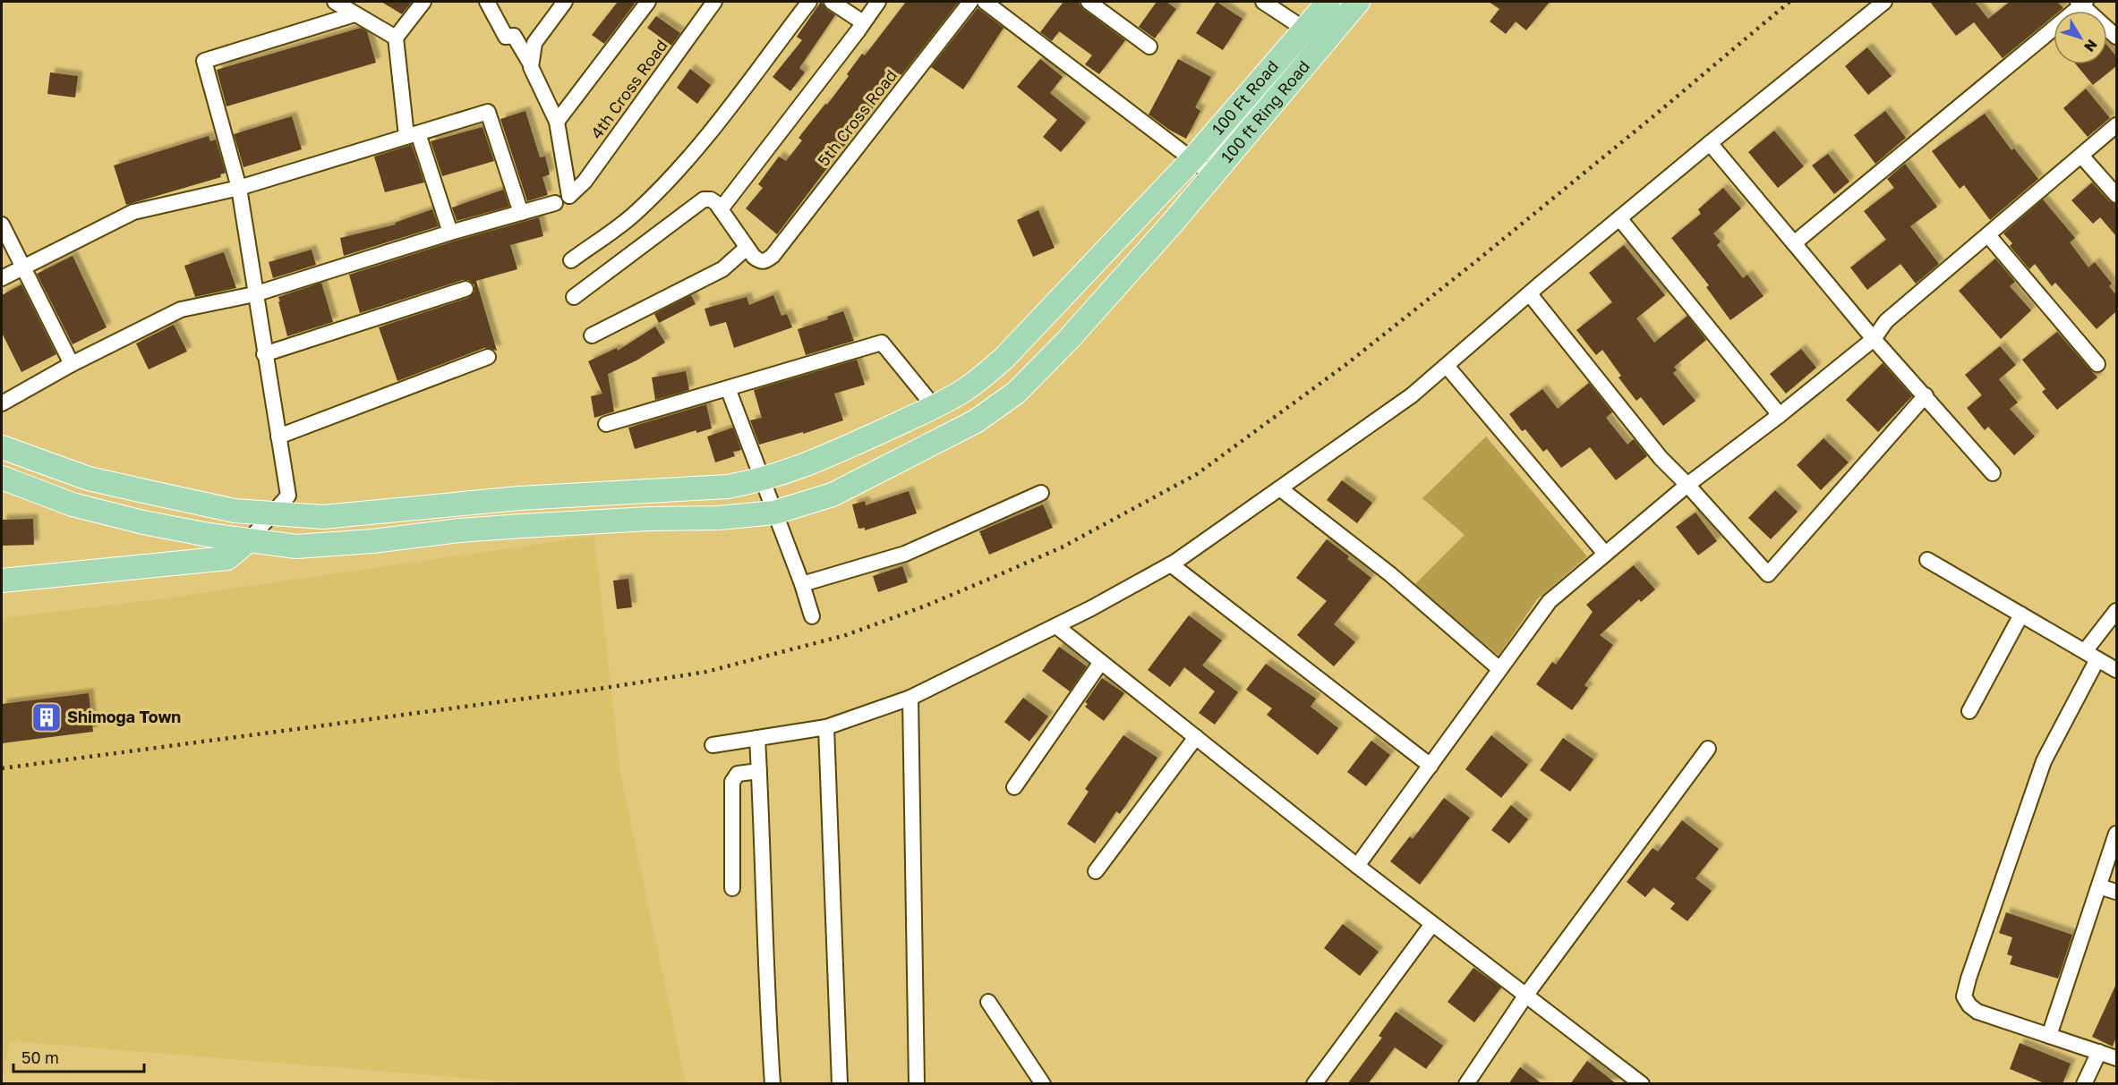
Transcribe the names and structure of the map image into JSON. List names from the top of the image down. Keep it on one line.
{"streets":{"main road":["100 Ft Road","100 ft Ring Road"],"street":["4th Cross Road","5th Cross Road"]},"places":{"building":["Shimoga Town"]},"scale_bar":"50 m","north":"bottom right"}
